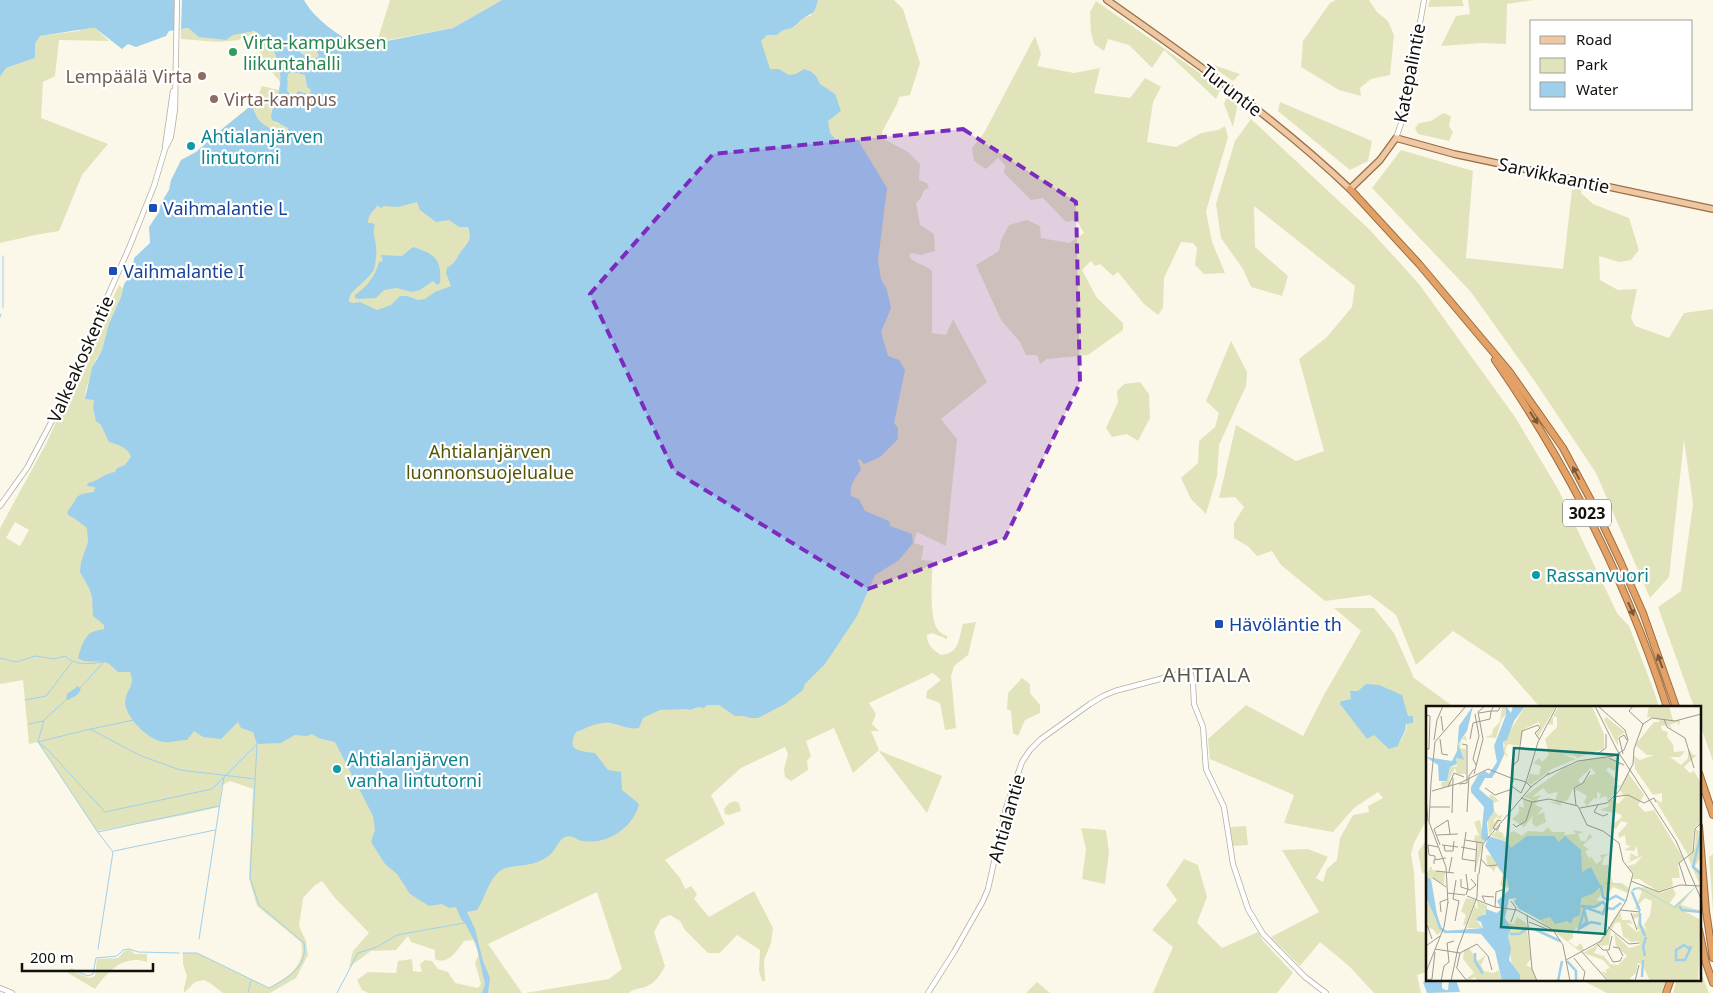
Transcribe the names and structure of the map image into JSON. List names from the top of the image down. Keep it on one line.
{"streets":{"highway":["3023"],"main road":["Katepalintie","Turuntie","Sarvikkaantie"],"street":["Valkeakoskentie","Ahtialantie"]},"crossings":[["Katepalintie","Turuntie"],["Katepalintie","Sarvikkaantie"],["Katepalintie","3023"],["Turuntie","3023"]],"districts":["AHTIALA"],"parks":["Ahtialanjärven luonnonsuojelualue"],"places":{"other":["Virta-kampuksen liikuntahalli","Lempäälä Virta","Virta-kampus","Ahtialanjärven lintutorni","Rassanvuori","Ahtialanjärven vanha lintutorni"],"transit":["Vaihmalantie L","Vaihmalantie I","Hävöläntie th"]},"legend":["Road","Park","Water"],"scale_bar":"200 m"}
